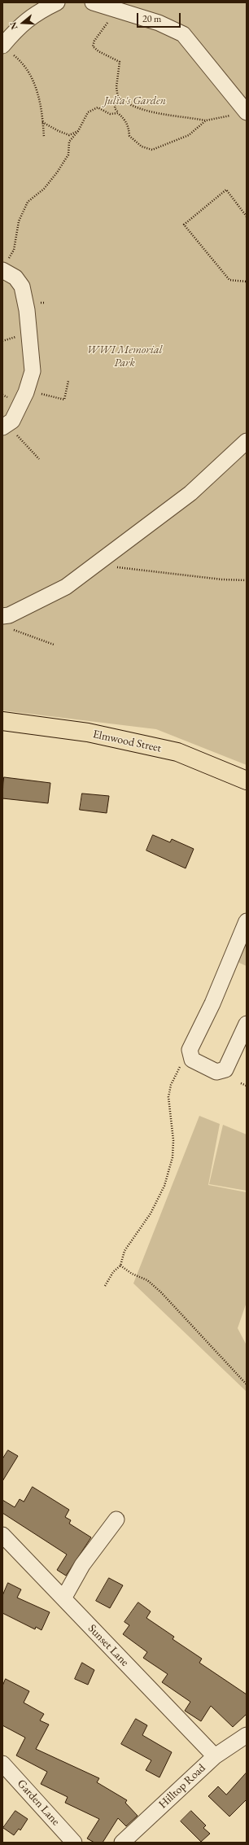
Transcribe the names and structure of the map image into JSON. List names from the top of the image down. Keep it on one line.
{"streets":{"main road":["Elmwood Street"],"street":["Sunset Lane","Hilltop Road","Garden Lane"]},"crossings":[["Sunset Lane","Hilltop Road"]],"parks":["Julia's Garden","WWI Memorial Park"],"scale_bar":"20 m","north":"left"}
